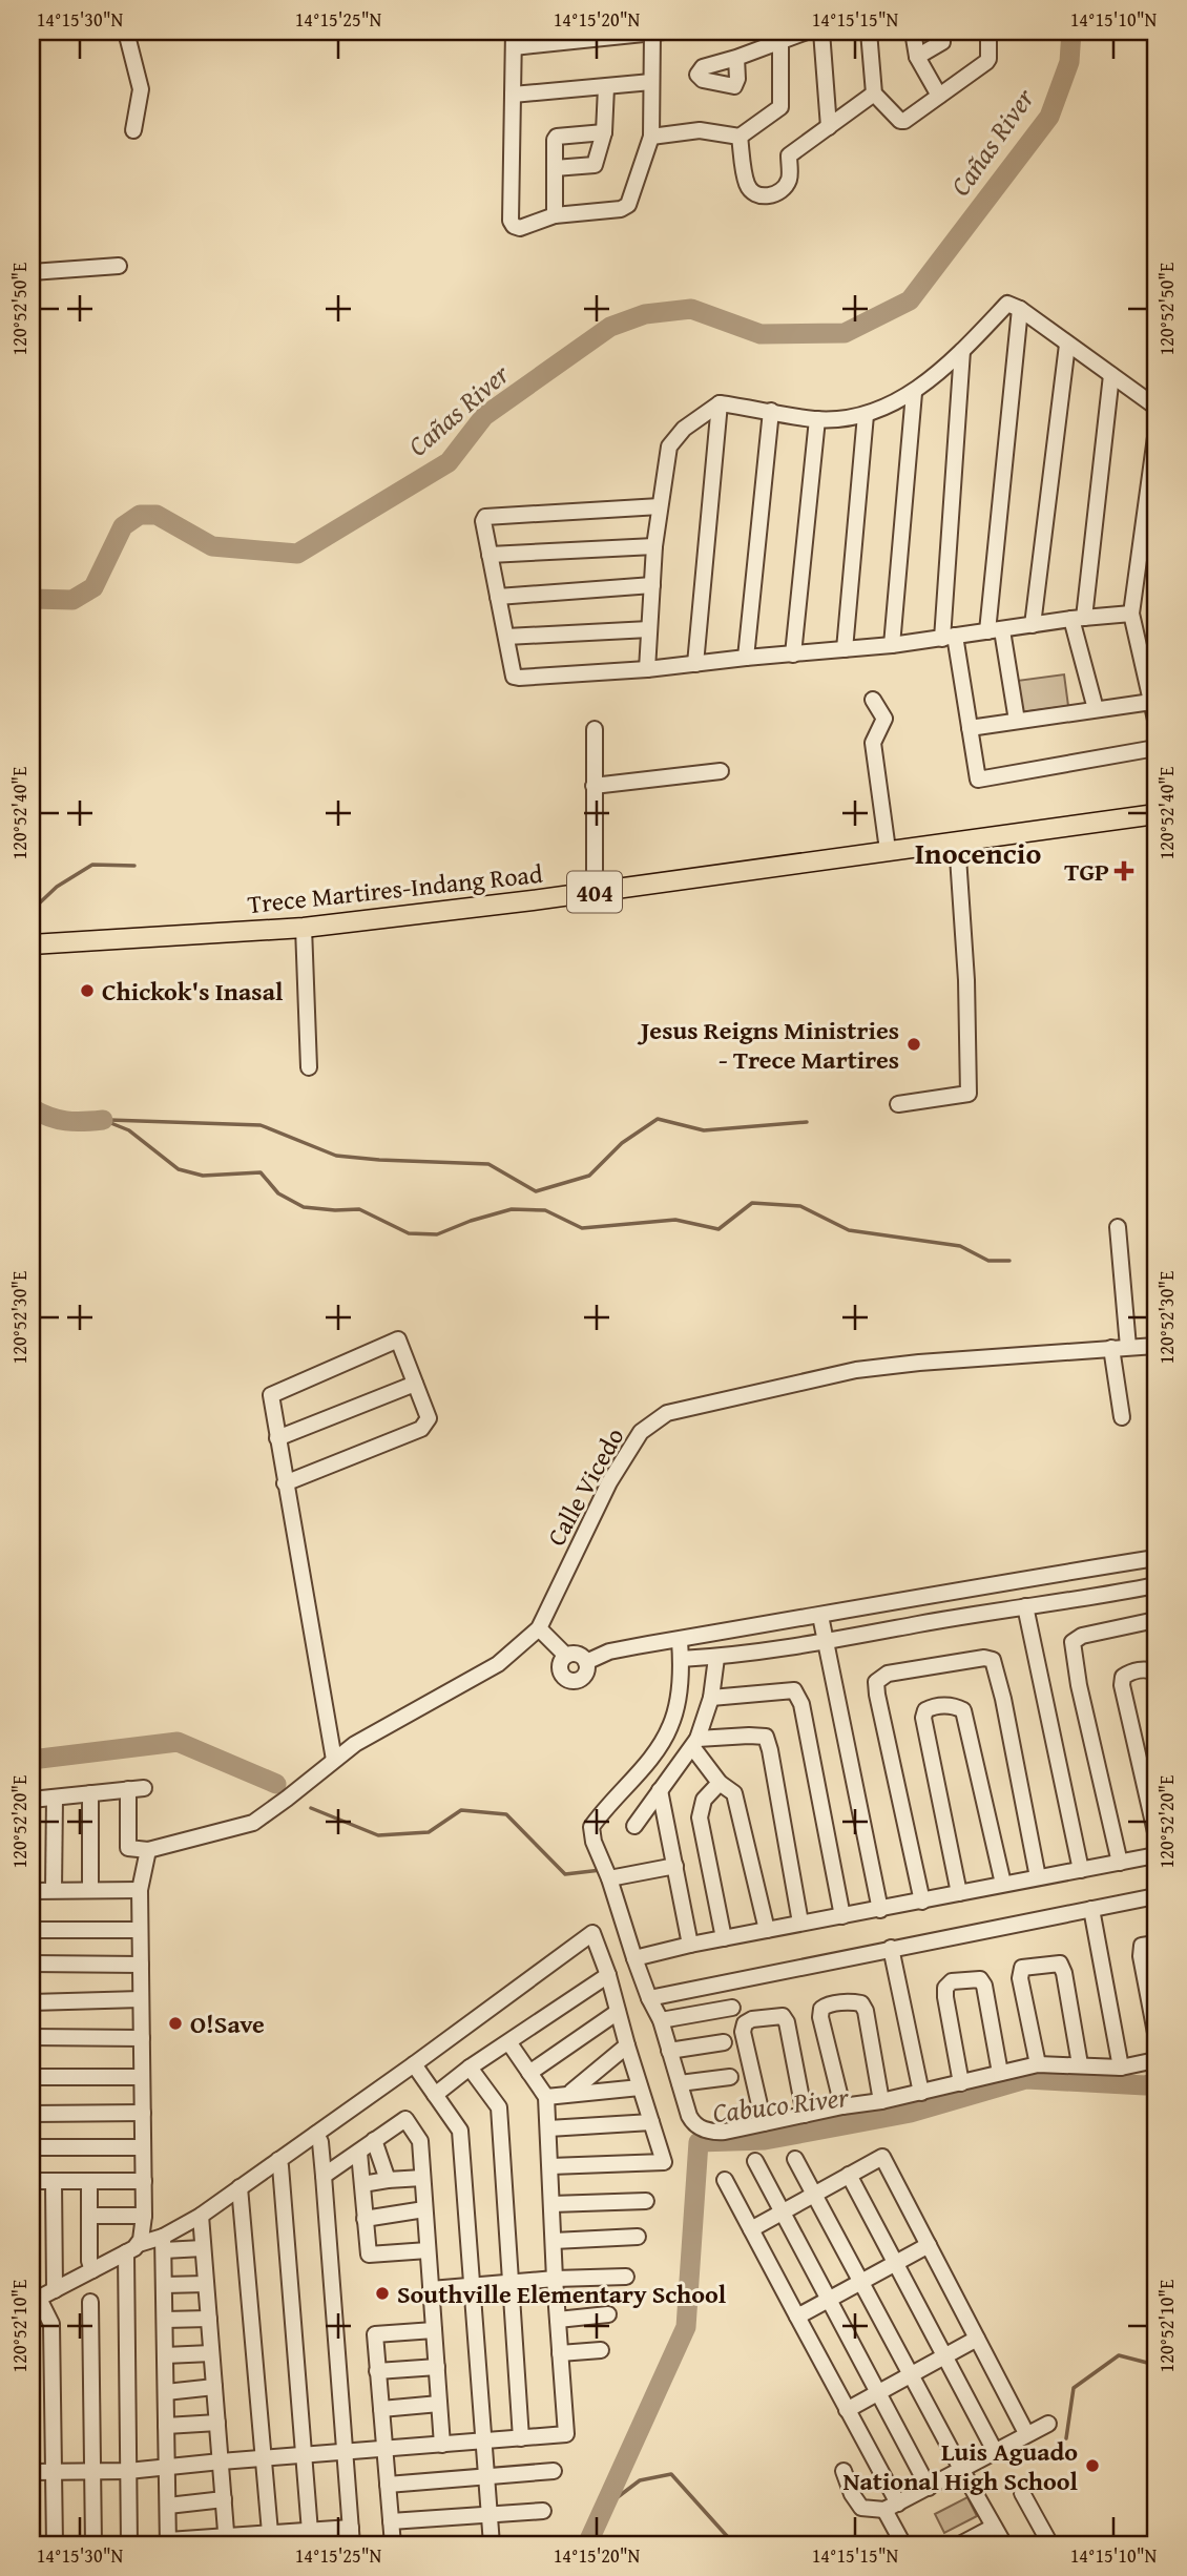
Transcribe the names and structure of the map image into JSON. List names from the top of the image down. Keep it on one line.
{"streets":{"main road":["Trece Martires-Indang Road","404"],"street":["Calle Vicedo"]},"districts":["Inocencio"],"water":["Cañas River","Cabuco River"],"places":{"health":["TGP"],"other":["Chickok's Inasal","Jesus Reigns Ministries - Trece Martires","O!Save","Southville Elementary School","Luis Aguado National High School"]},"coordinates":["14°15'30\"N","14°15'25\"N","14°15'20\"N","14°15'15\"N","14°15'10\"N","120°52'50\"E","120°52'40\"E","120°52'30\"E","120°52'20\"E","120°52'10\"E"]}
